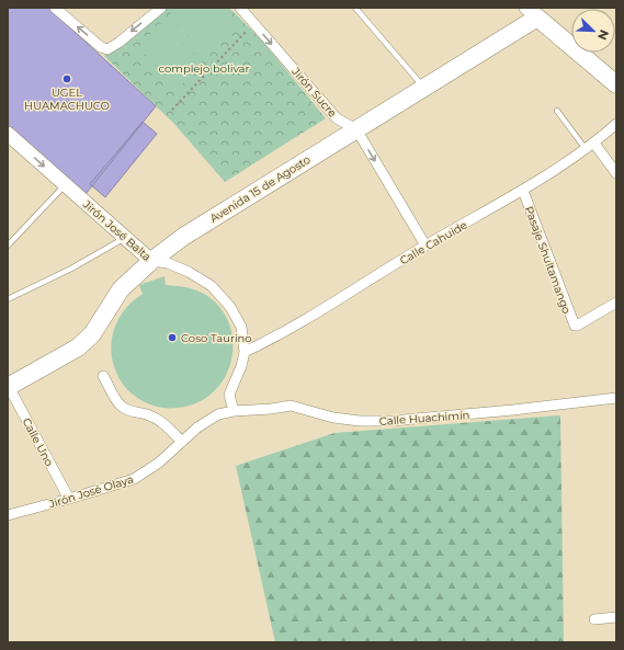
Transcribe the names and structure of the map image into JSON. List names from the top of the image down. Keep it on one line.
{"streets":{"highway":["Avenida 15 de Agosto"],"street":["Jirón Sucre","Jirón José Balta","Calle Cahuide","Pasaje Shultamango","Calle Huachimín","Calle Uno","Jirón José Olaya"]},"crossings":[["Jirón Sucre","Avenida 15 de Agosto"],["Jirón Sucre","Calle Cahuide"],["Avenida 15 de Agosto","Jirón José Balta"],["Avenida 15 de Agosto","Calle Uno"],["Jirón José Balta","Calle Cahuide"],["Jirón José Balta","Calle Huachimín"],["Jirón José Balta","Jirón José Olaya"],["Calle Cahuide","Pasaje Shultamango"],["Calle Huachimín","Jirón José Olaya"],["Calle Uno","Jirón José Olaya"]],"one_way":["Jirón Sucre"],"parks":["complejo bolivar"],"places":["UGEL HUAMACHUCO","Coso Taurino"],"north":"bottom right"}
